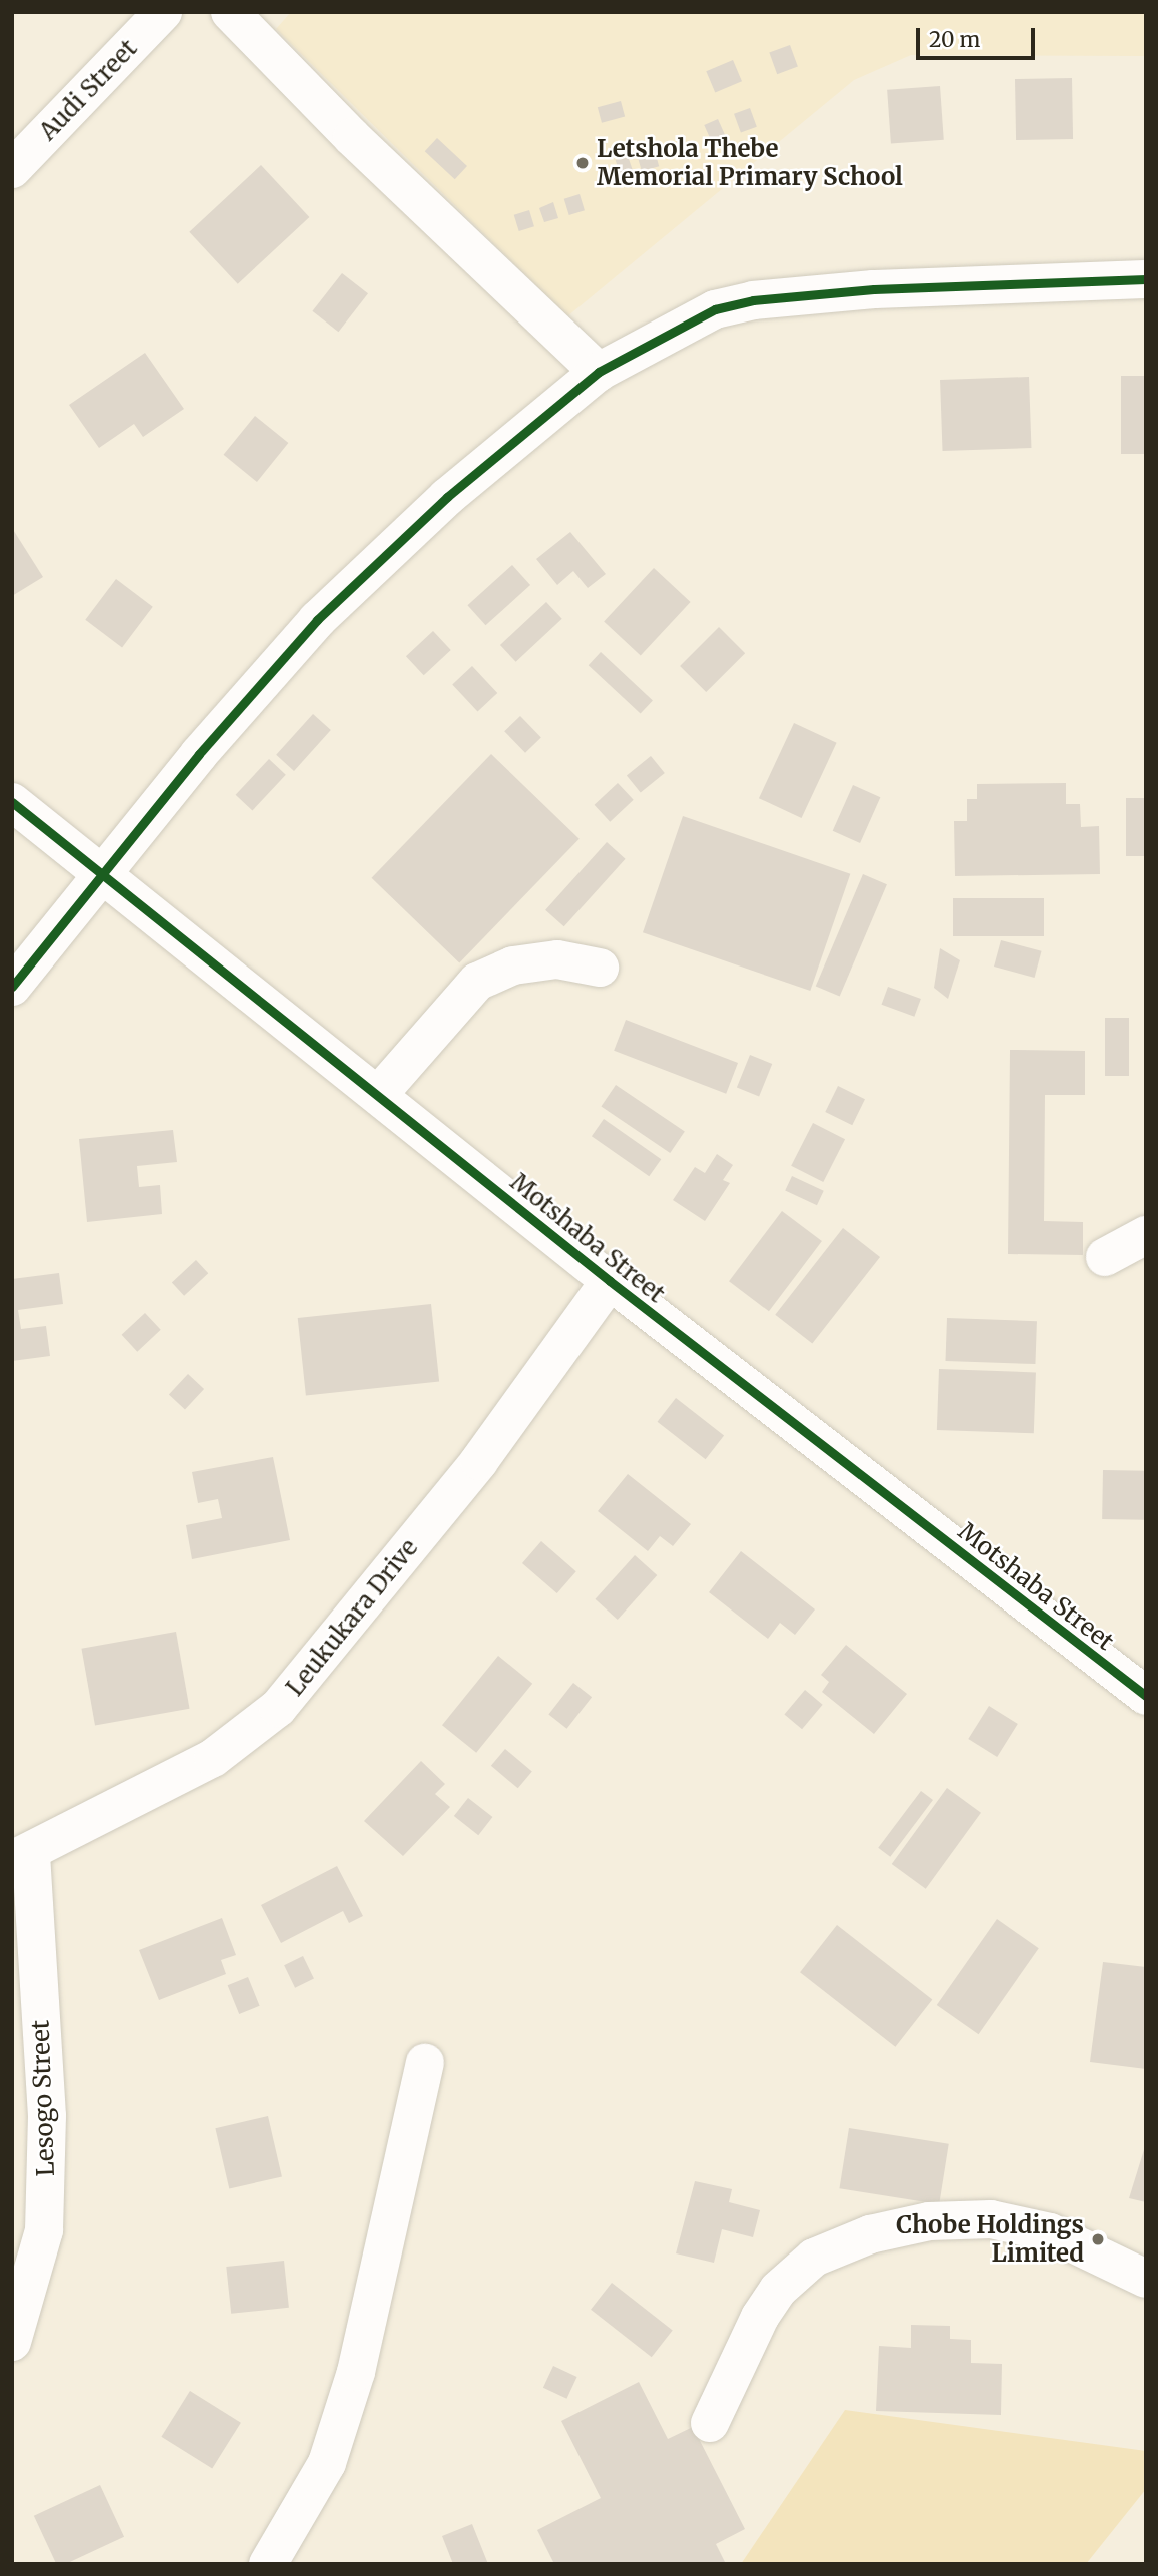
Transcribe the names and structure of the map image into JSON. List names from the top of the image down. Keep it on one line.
{"streets":{"street":["Audi Street","Motshaba Street","Leukukara Drive","Lesogo Street"]},"crossings":[["Motshaba Street","Leukukara Drive"],["Leukukara Drive","Lesogo Street"]],"places":["Letshola Thebe Memorial Primary School","Chobe Holdings Limited"],"scale_bar":"20 m"}
